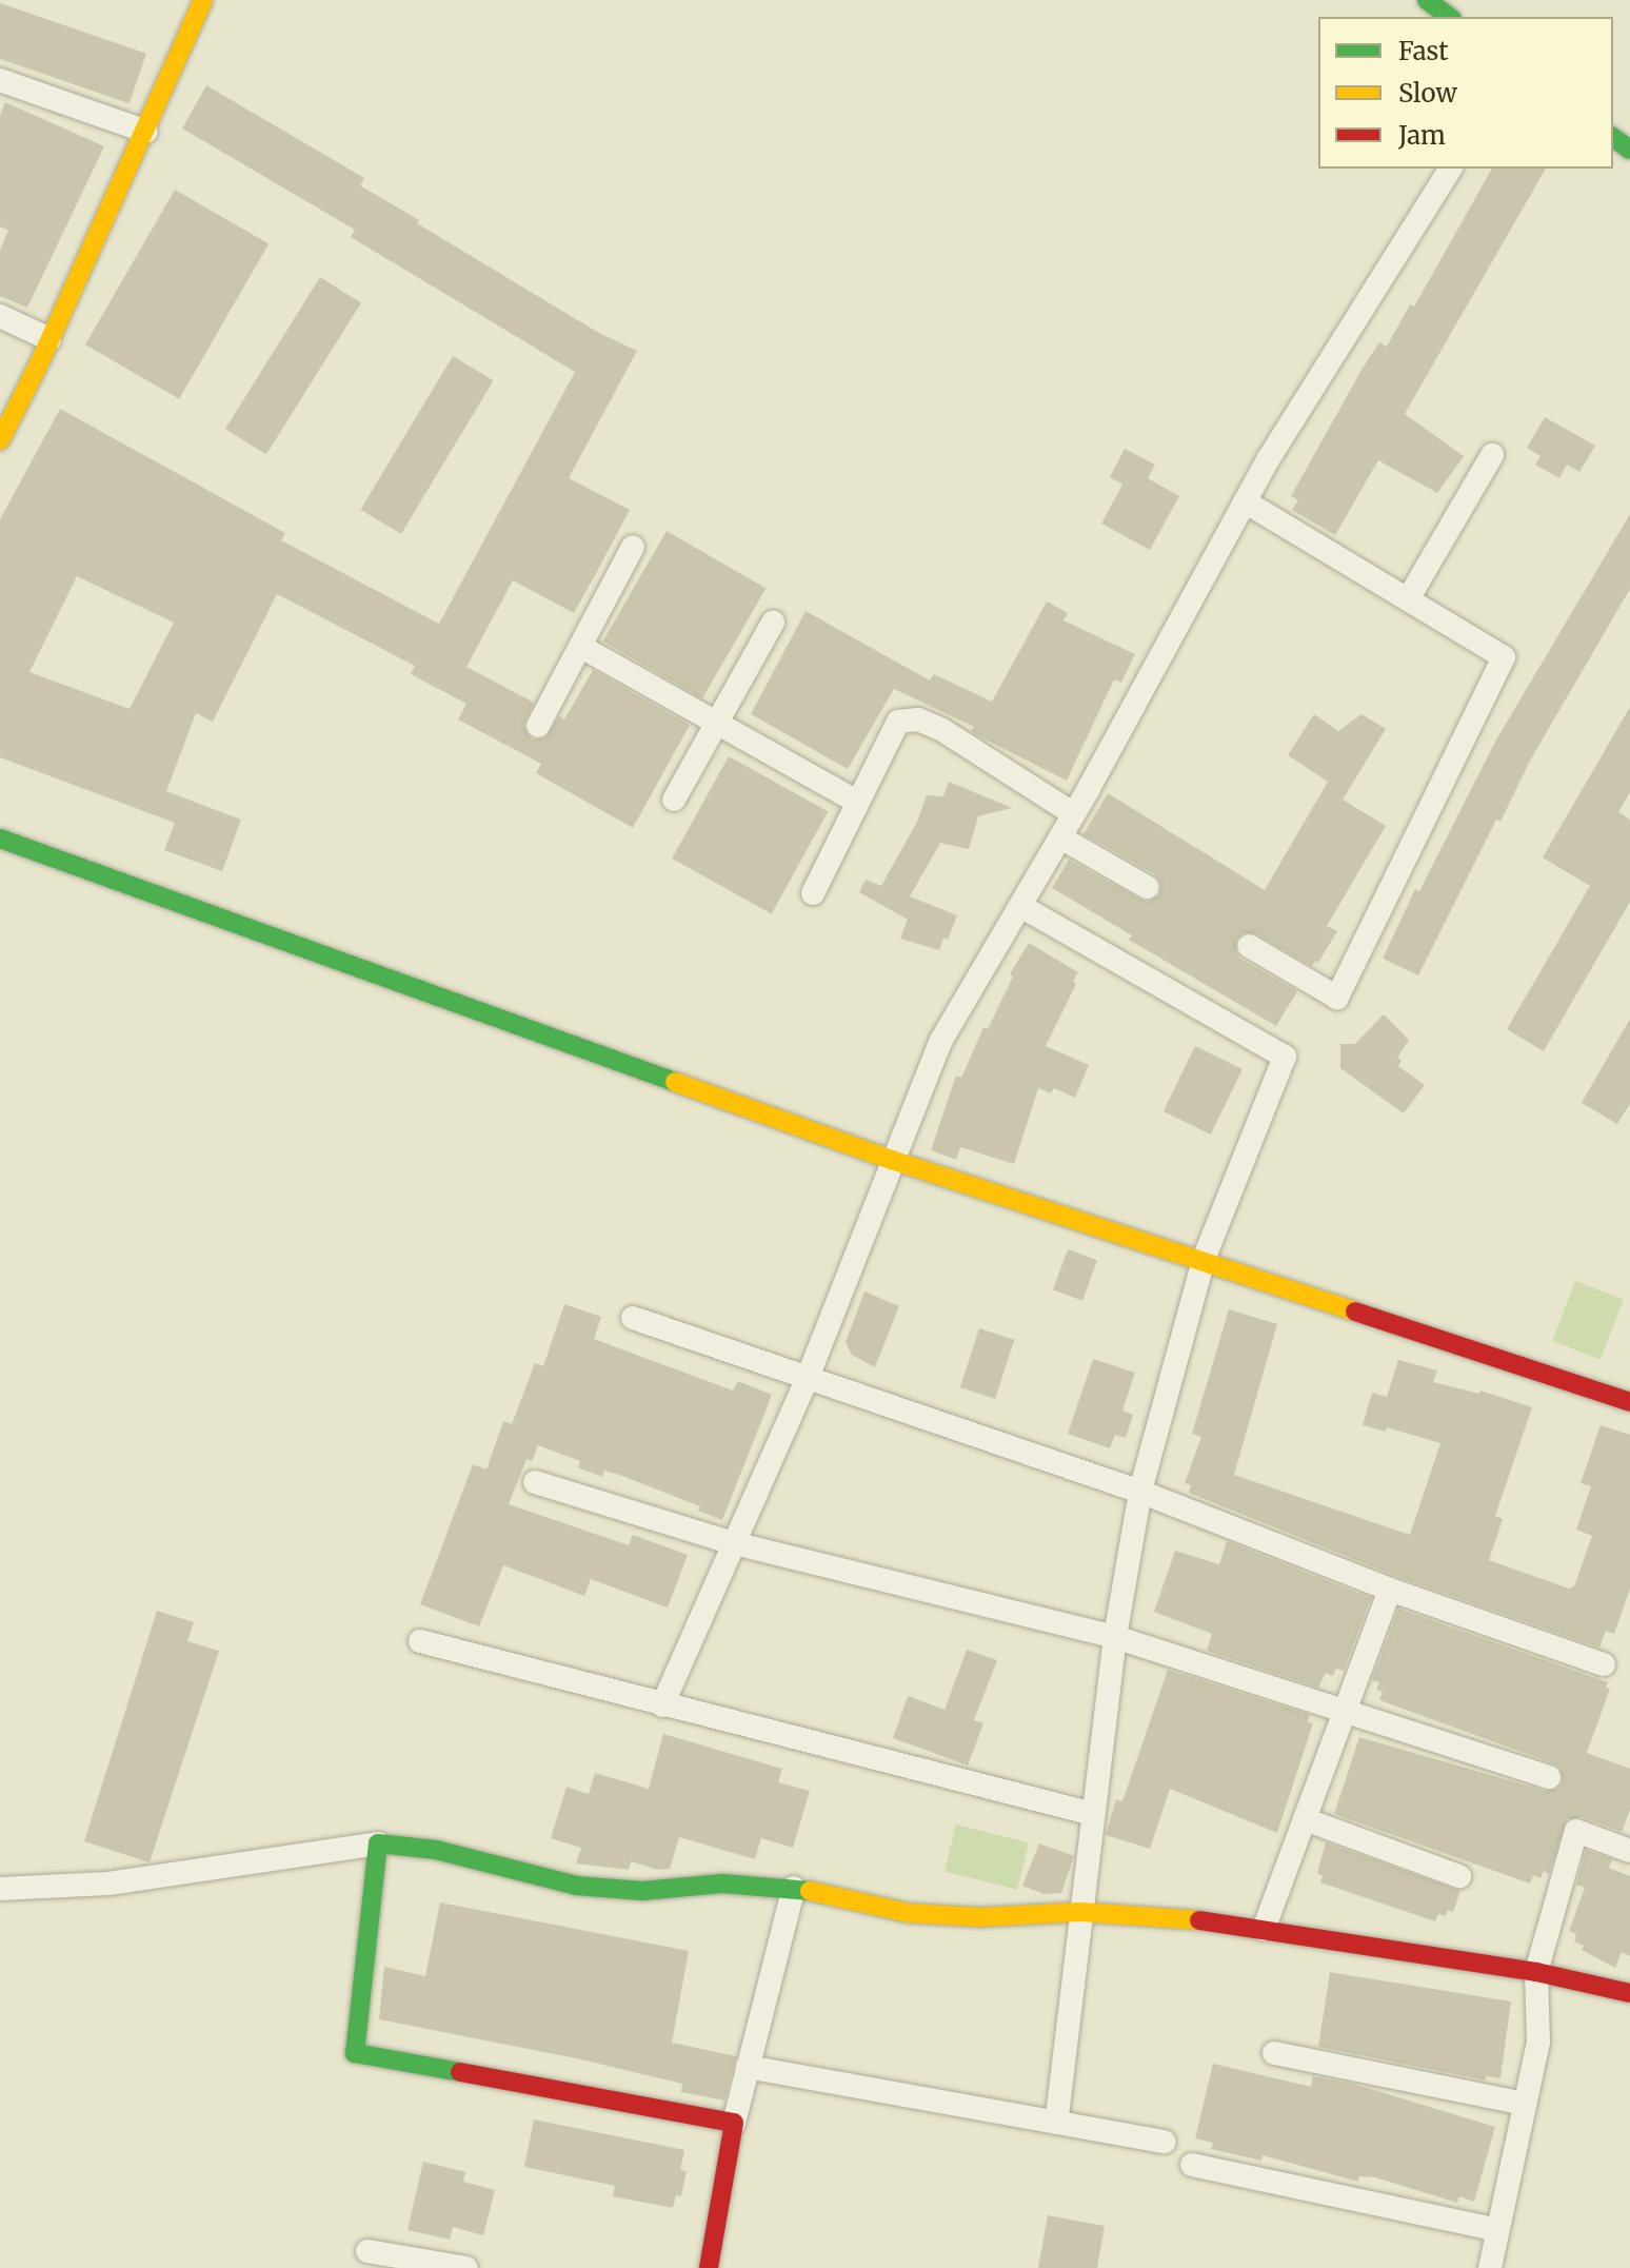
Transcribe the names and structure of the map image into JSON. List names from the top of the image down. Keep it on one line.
{"legend":["Fast","Slow","Jam"]}
